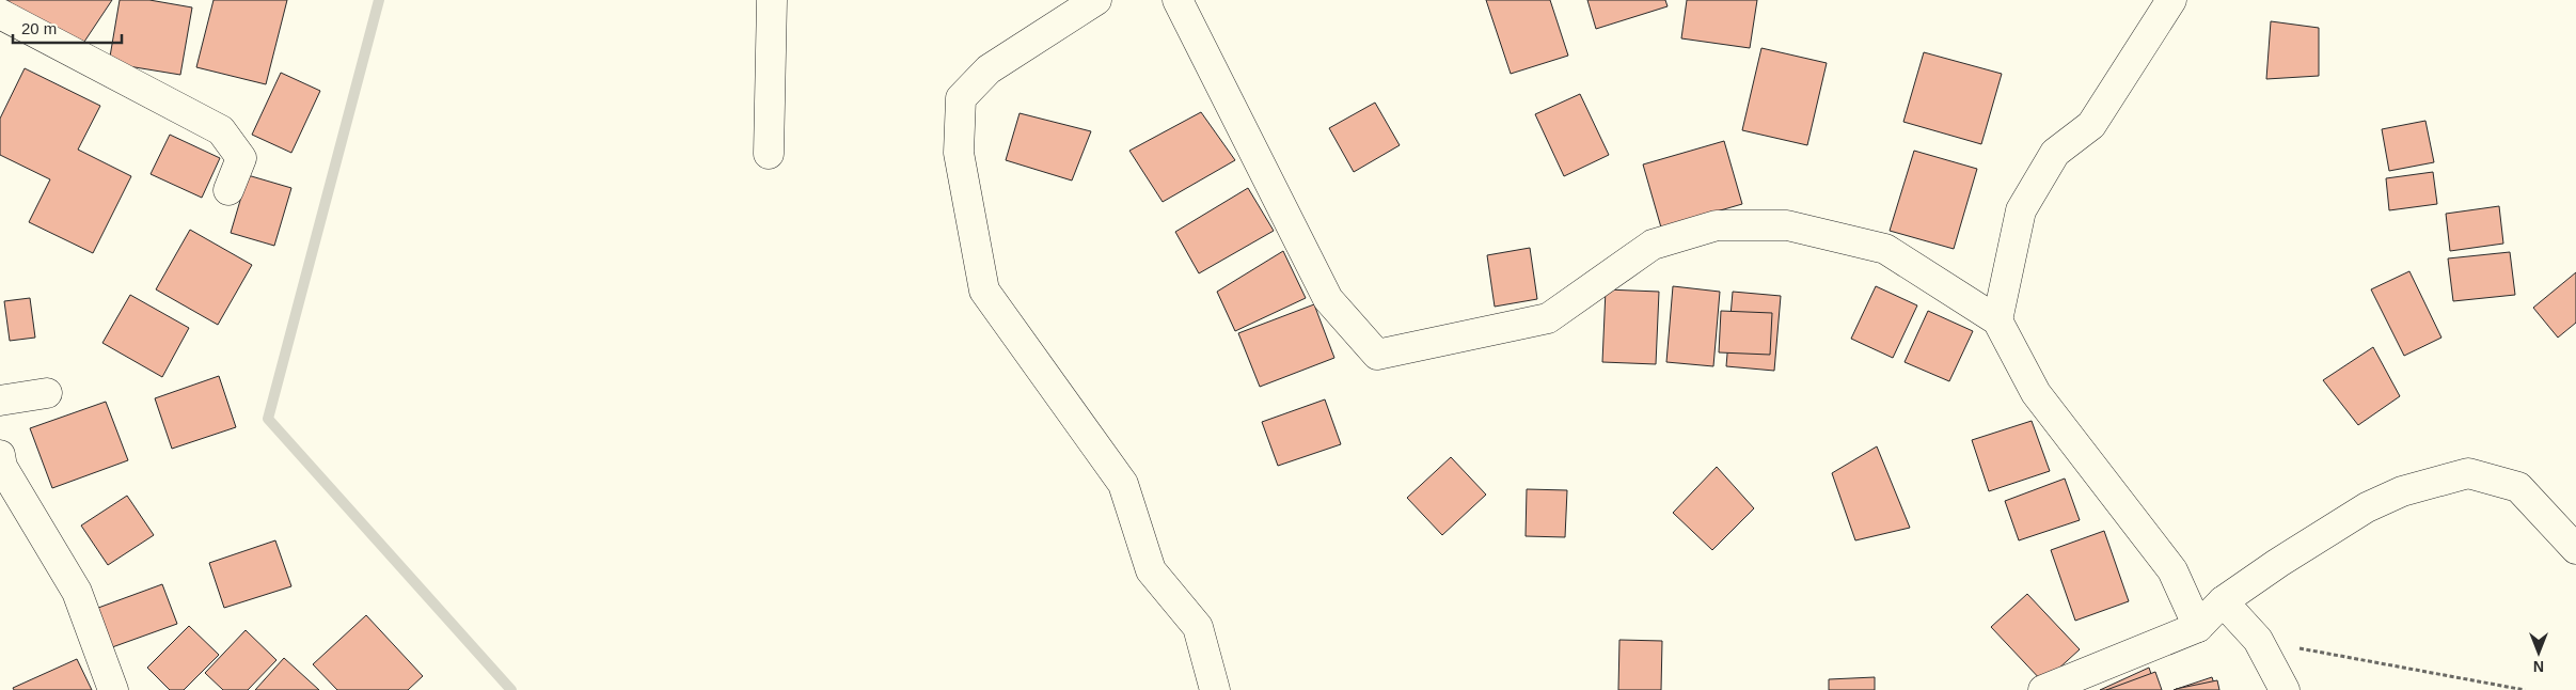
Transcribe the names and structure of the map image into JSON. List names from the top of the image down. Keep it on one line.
{"scale_bar":"20 m","north":"bottom"}
